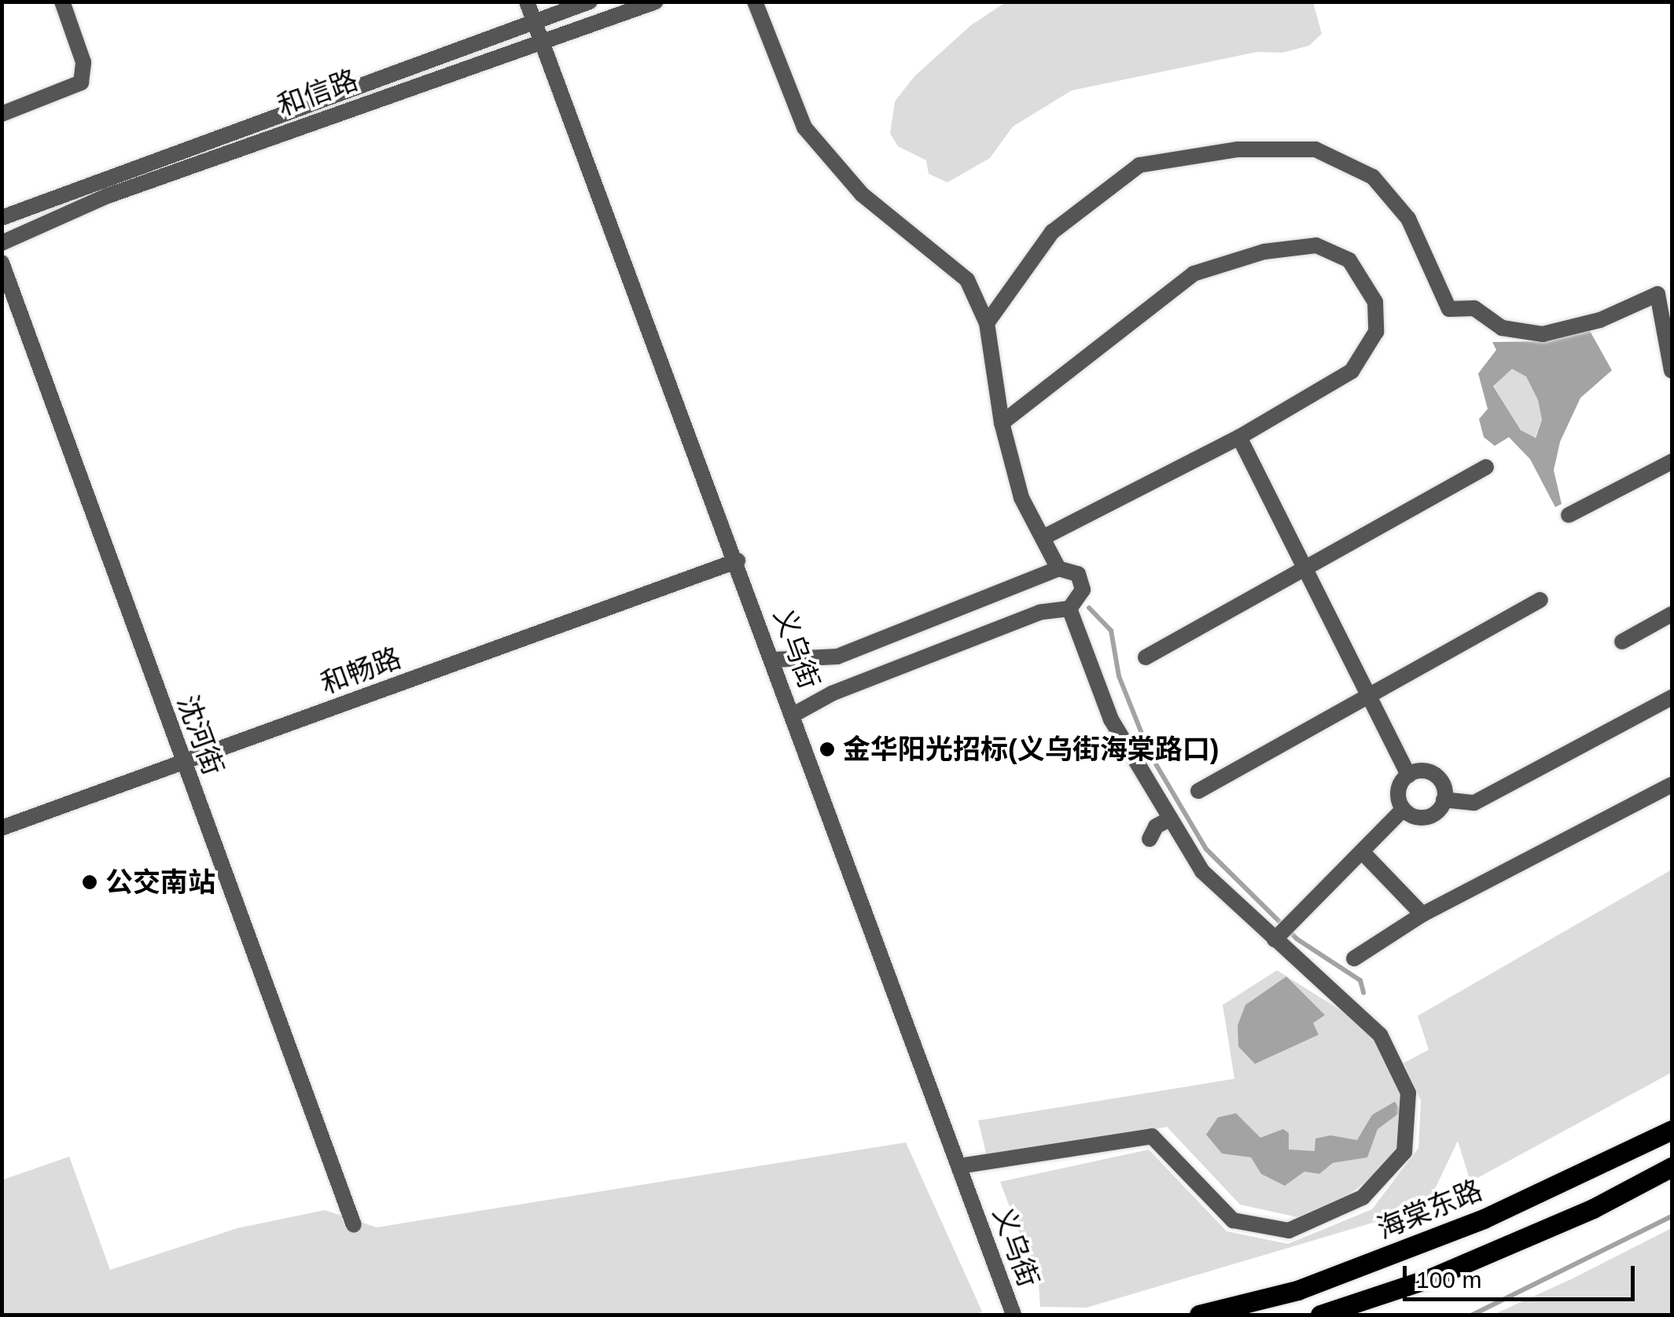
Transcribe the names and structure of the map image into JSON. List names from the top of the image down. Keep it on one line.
{"streets":{"main road":["海棠东路"],"street":["和信路","义乌街","和畅路","沈河街"]},"crossings":[["和信路","义乌街"],["义乌街","和畅路"],["和畅路","沈河街"]],"places":["金华阳光招标(义乌街海棠路口)","公交南站"],"scale_bar":"100 m"}
